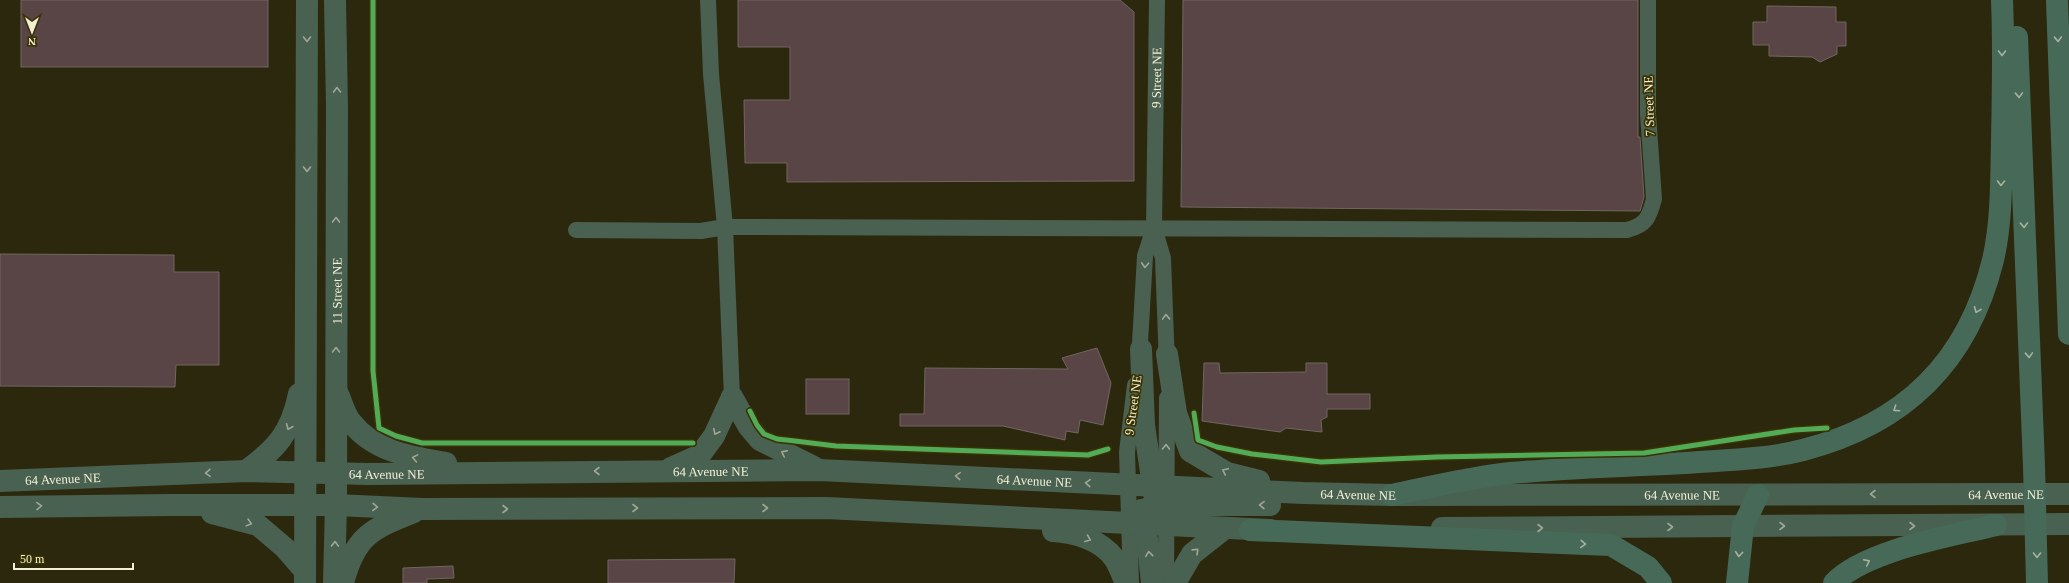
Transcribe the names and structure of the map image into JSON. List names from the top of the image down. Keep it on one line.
{"streets":{"street":["9 Street NE","7 Street NE","11 Street NE","64 Avenue NE"]},"crossings":[["9 Street NE","7 Street NE"],["9 Street NE","64 Avenue NE"],["11 Street NE","64 Avenue NE"]],"scale_bar":"50 m","north":"bottom"}
